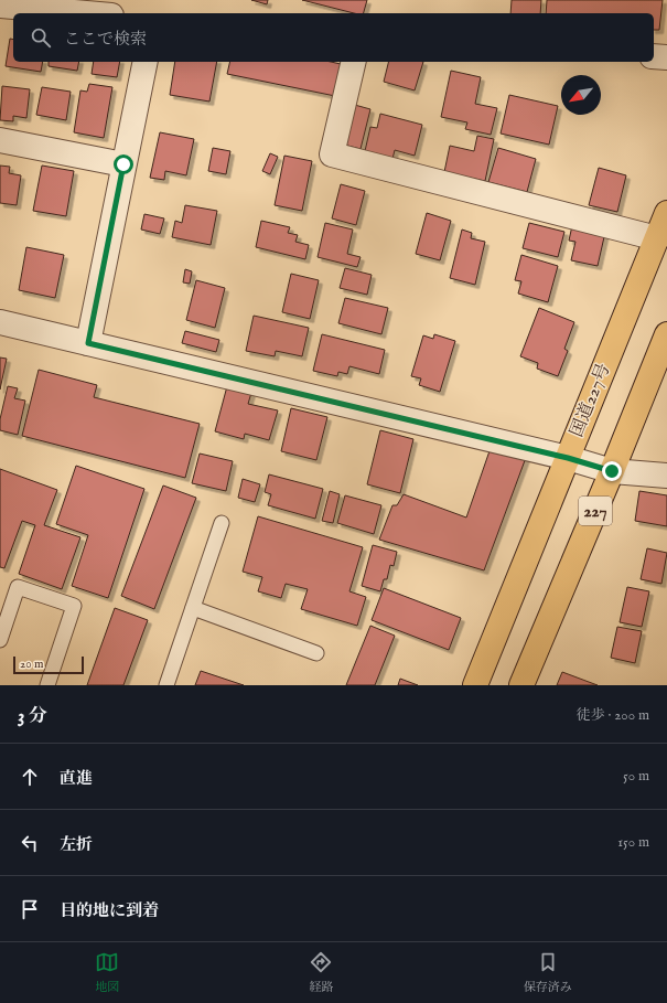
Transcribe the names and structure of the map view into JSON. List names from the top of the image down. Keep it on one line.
{"streets":{"highway":["国道227号","227"]},"scale_bar":"20 m","north":"bottom left","page":{"search":"ここで検索","scale":"20 m","heading":["3 分","徒歩 · 200 m"],"list":[["直進","50 m"],["左折","150 m"],"目的地に到着"],"nav":["地図","経路","保存済み"]}}
